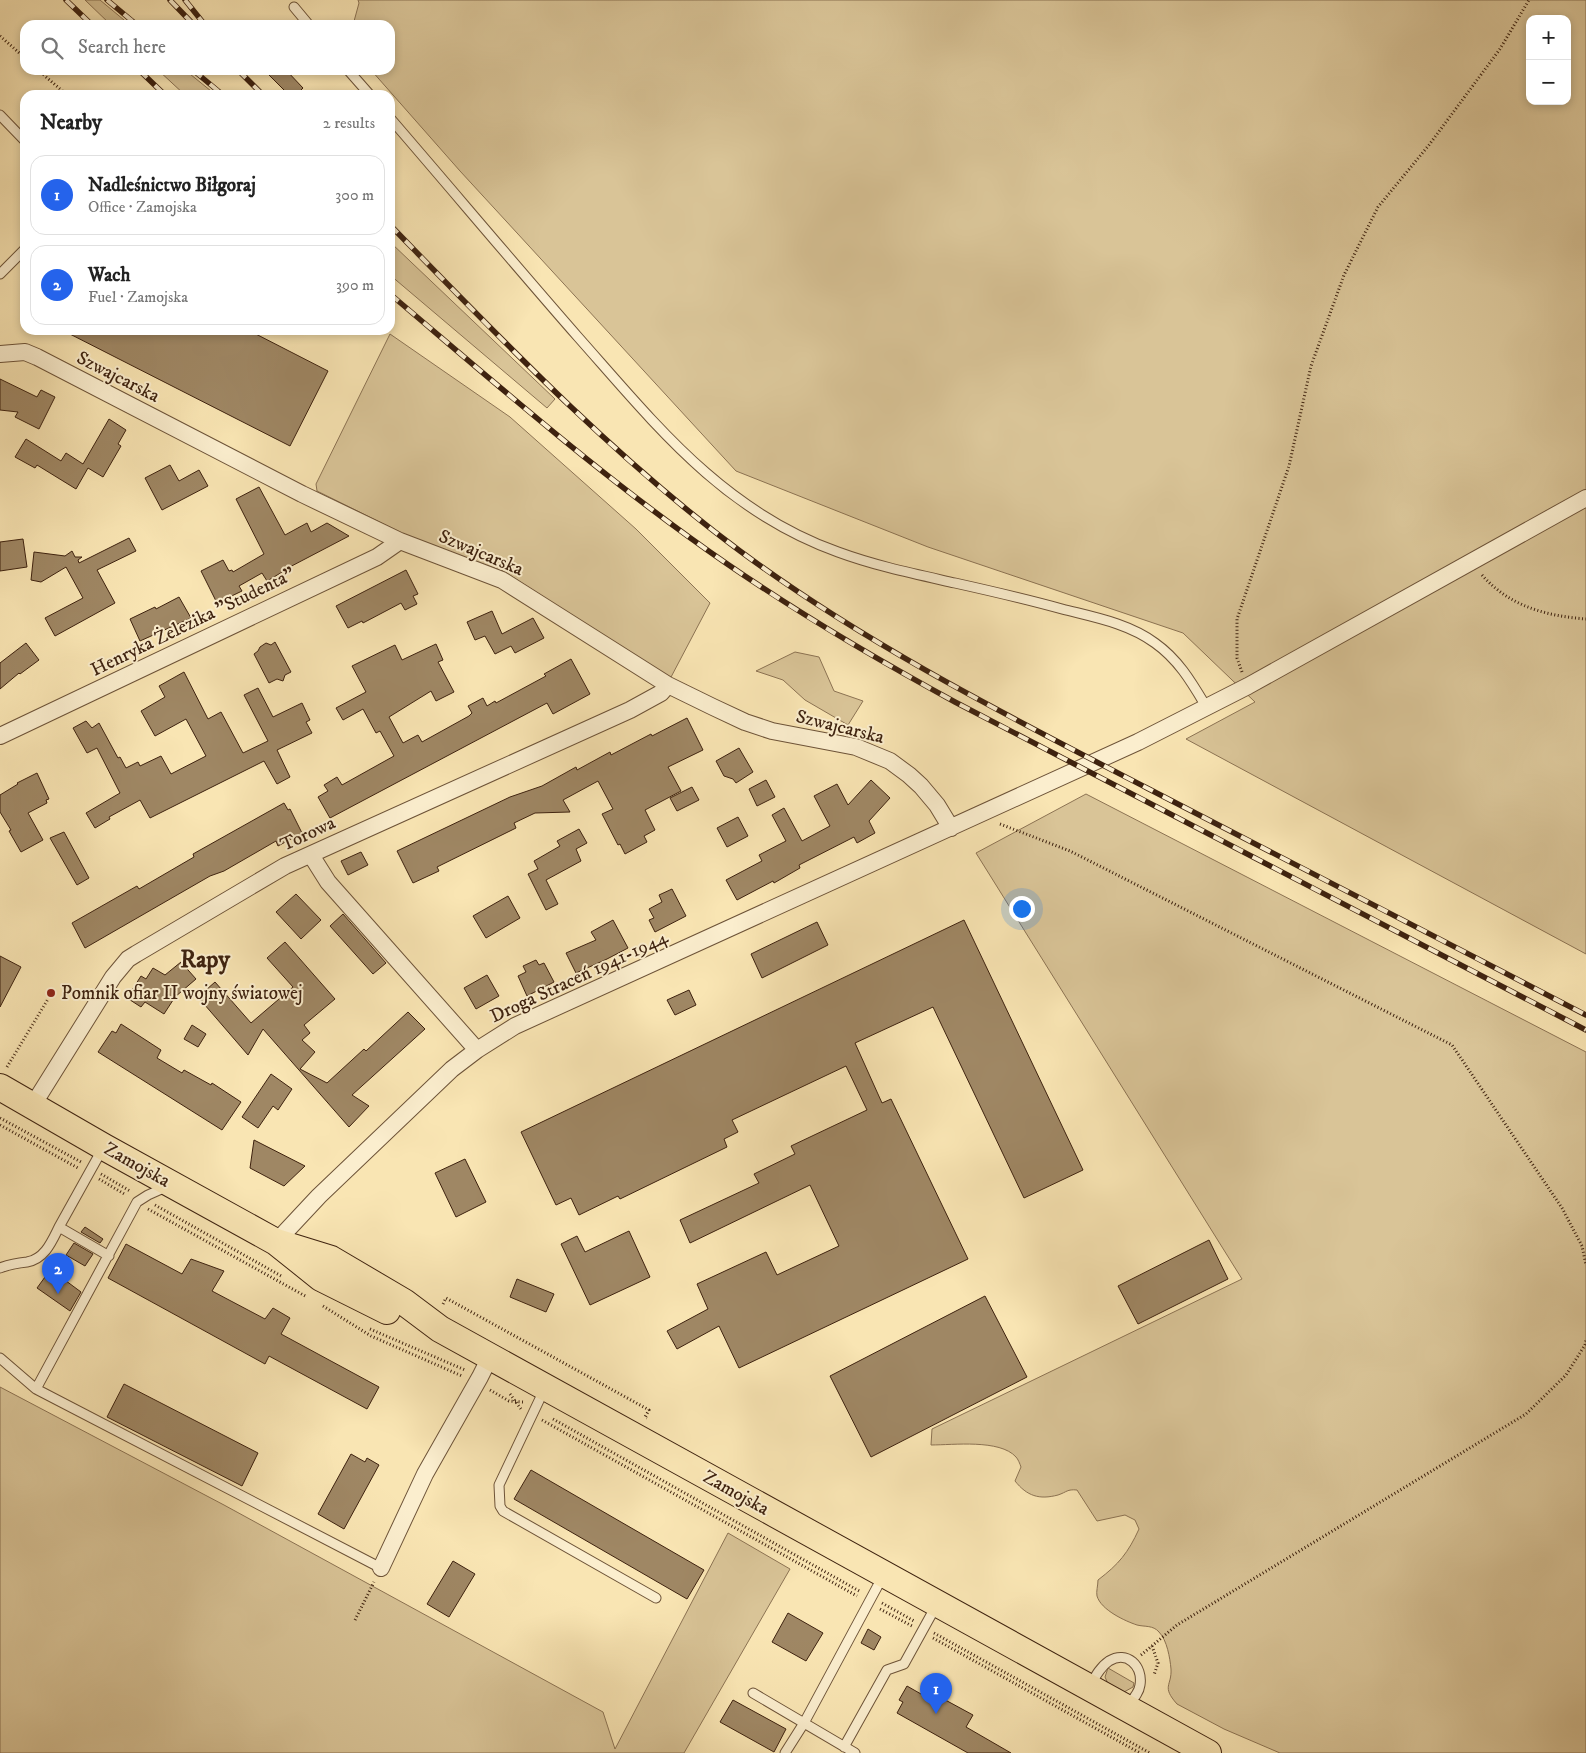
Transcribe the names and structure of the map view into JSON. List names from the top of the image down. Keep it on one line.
{"streets":{"main road":["Zamojska"],"street":["Szwajcarska","Henryka Żelezika \"Studenta\"","Torowa","Droga Straceń 1941-1944"]},"crossings":[["Szwajcarska","Henryka Żelezika \"Studenta\""],["Szwajcarska","Torowa"],["Szwajcarska","Droga Straceń 1941-1944"],["Torowa","Zamojska"],["Droga Straceń 1941-1944","Zamojska"]],"districts":["Rapy"],"places":["Pomnik ofiar II wojny światowej"],"page":{"map_buttons":["+","−"],"search":"Search here","heading":["Nearby","2 results"],"list":[{"mark":"1","name":"Nadleśnictwo Biłgoraj","note":"Office · Zamojska","value":"300 m"},{"mark":"2","name":"Wach","note":"Fuel · Zamojska","value":"390 m"}],"pins":["2","1"]}}
